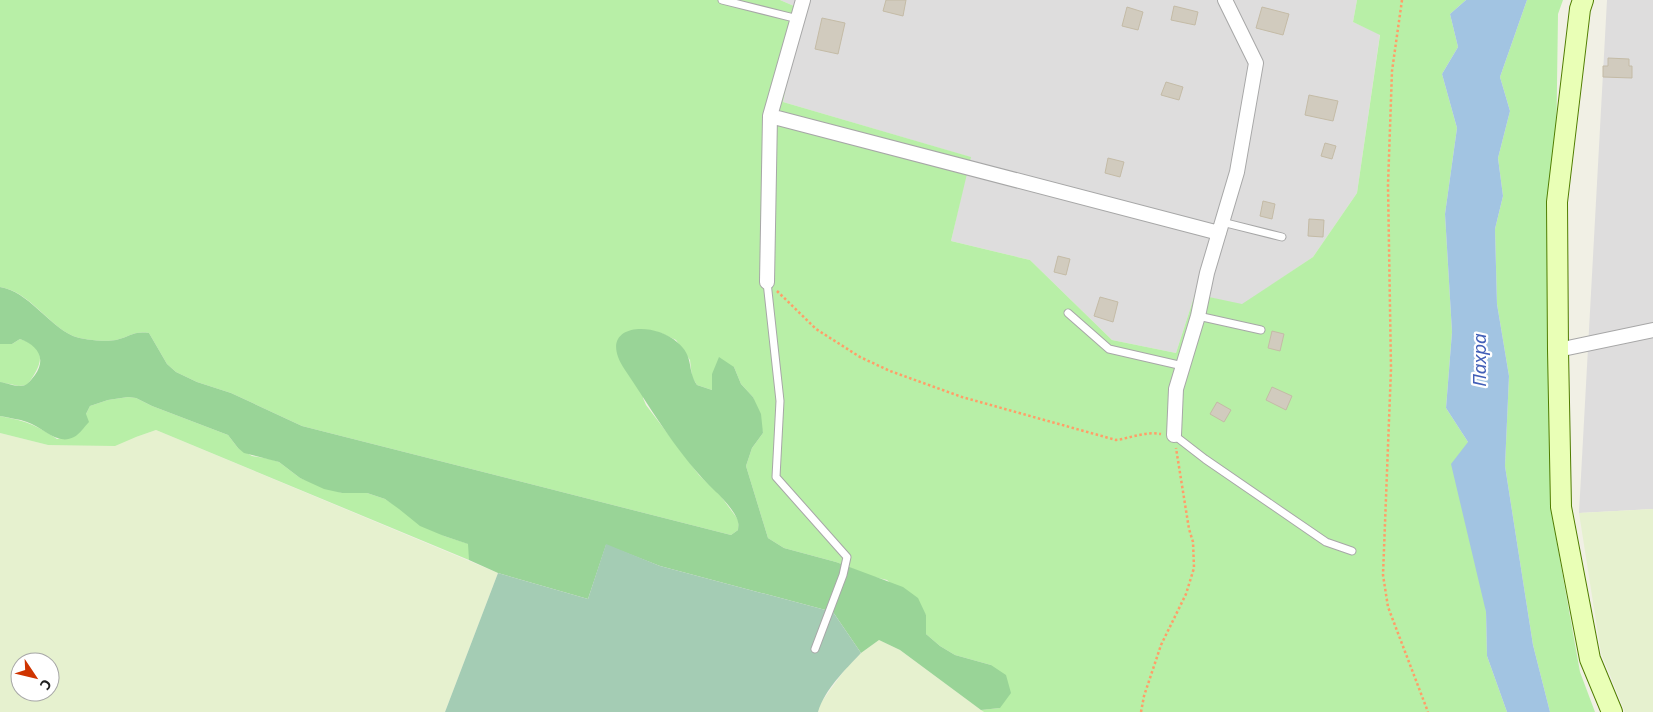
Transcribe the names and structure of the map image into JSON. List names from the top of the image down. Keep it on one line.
{"water":["Пахра"],"north":"bottom right"}
